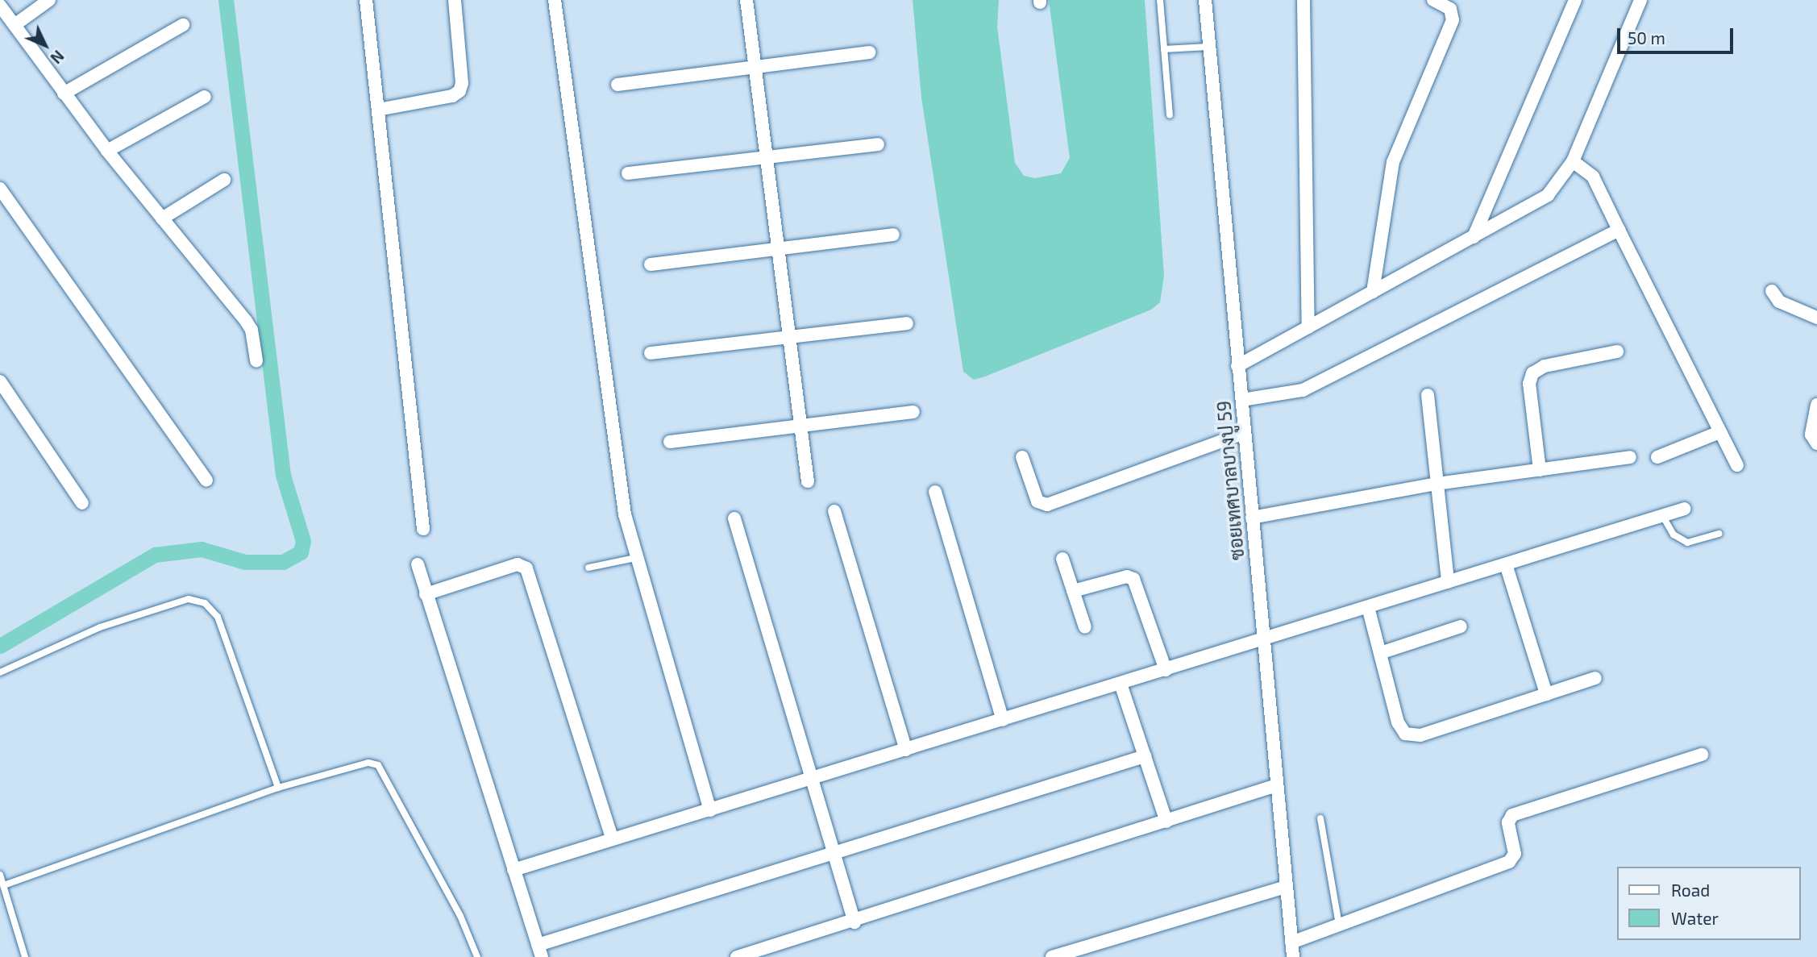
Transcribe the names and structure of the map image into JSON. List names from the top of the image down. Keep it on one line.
{"streets":{"street":["ซอยเทศบาลบางปู 59"]},"legend":["Road","Water"],"scale_bar":"50 m","north":"bottom right"}
